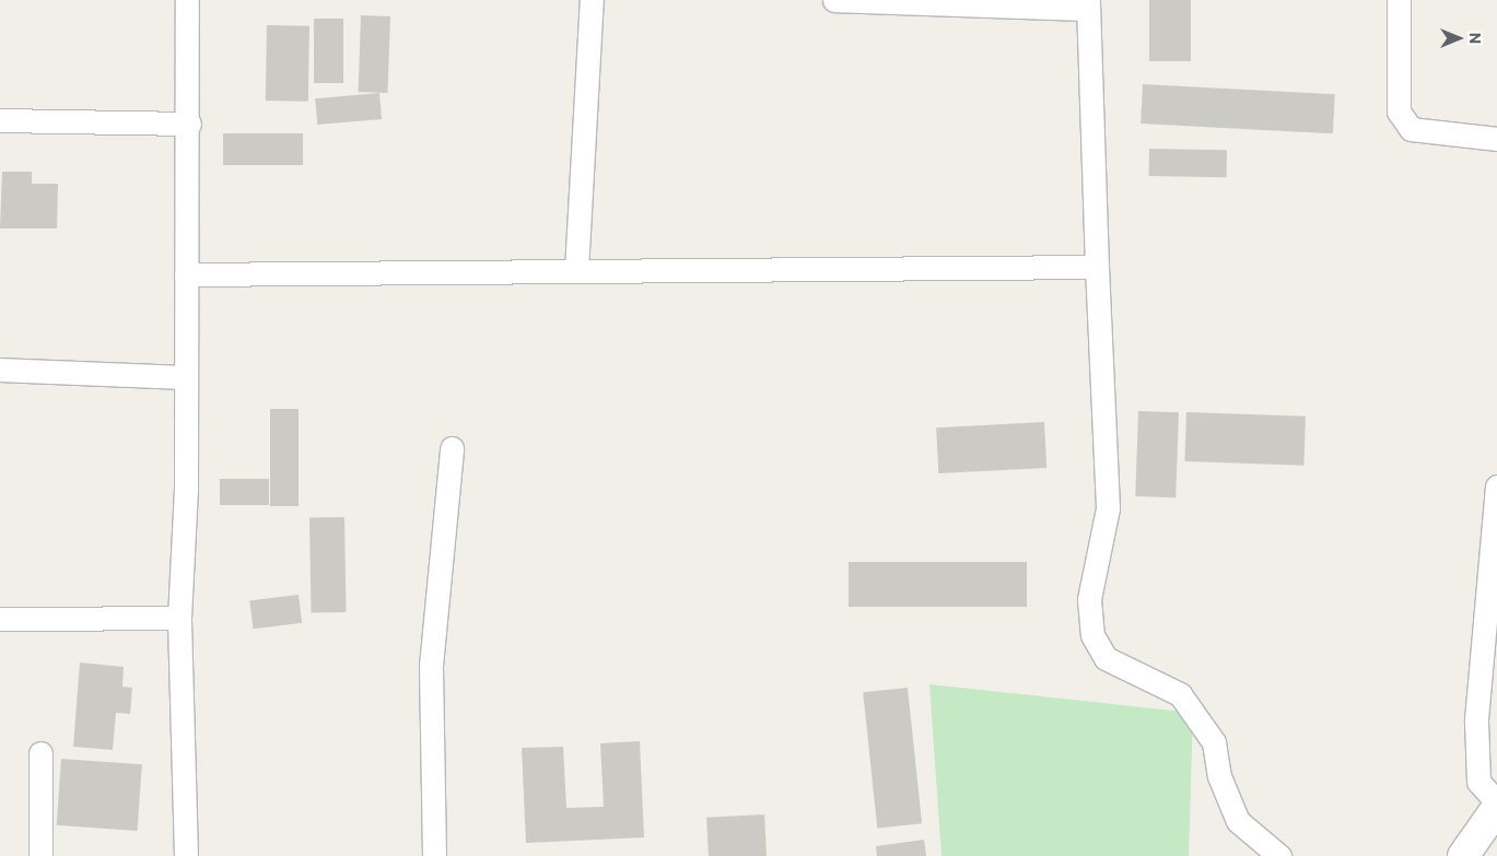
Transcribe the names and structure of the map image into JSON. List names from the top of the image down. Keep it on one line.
{"north":"right"}
